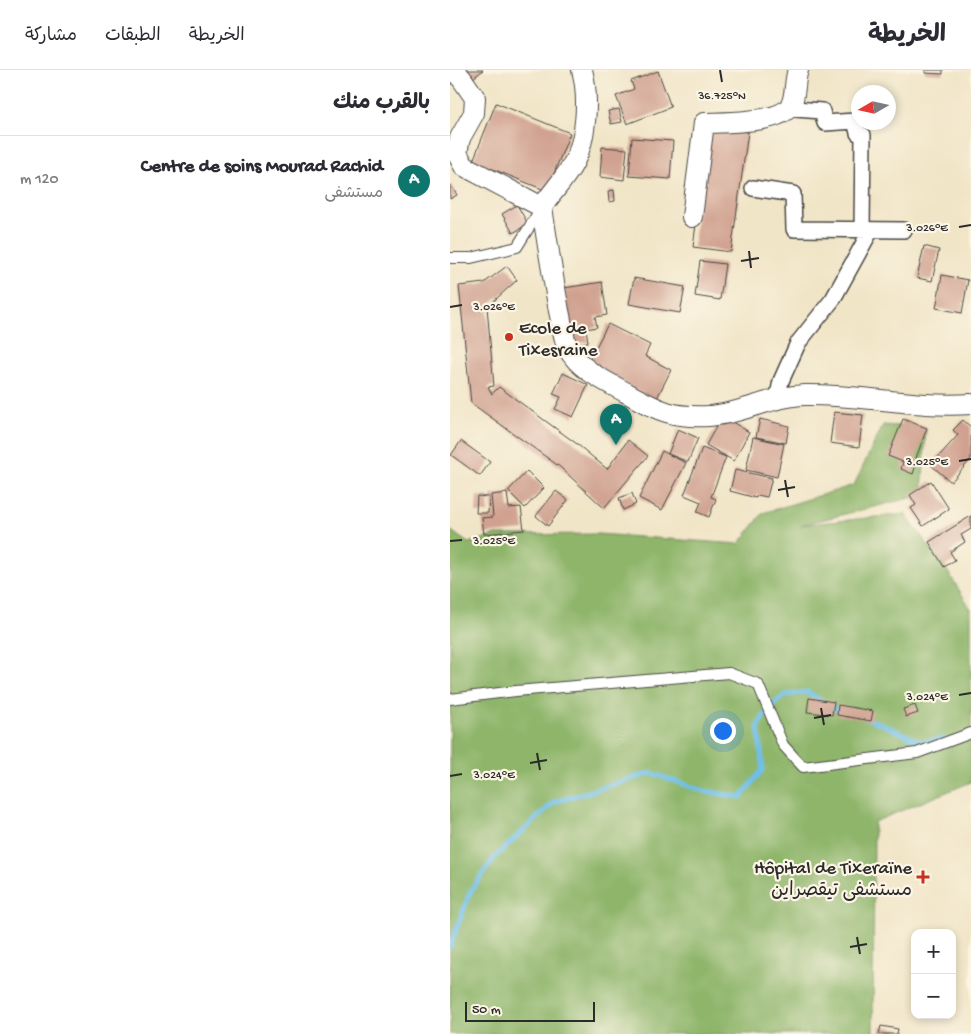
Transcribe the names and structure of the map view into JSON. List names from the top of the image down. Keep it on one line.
{"places":{"other":["Ecole de Tixesraine"],"health":["Hôpital de Tixeraïne مستشفى تيقصراين"]},"scale_bar":"50 m","north":"left","page":{"header":"الخريطة","nav":["الخريطة","الطبقات","مشاركة"],"heading":"بالقرب منك","list":[{"mark":"A","name":"Centre de soins Mourad Rachid","note":"مستشفى","value":"120 m"}],"pins":"A","map_buttons":["+","−"],"scale":"50 m"},"coordinates":["36.725°N","3.026°E","3.025°E","3.024°E"]}
